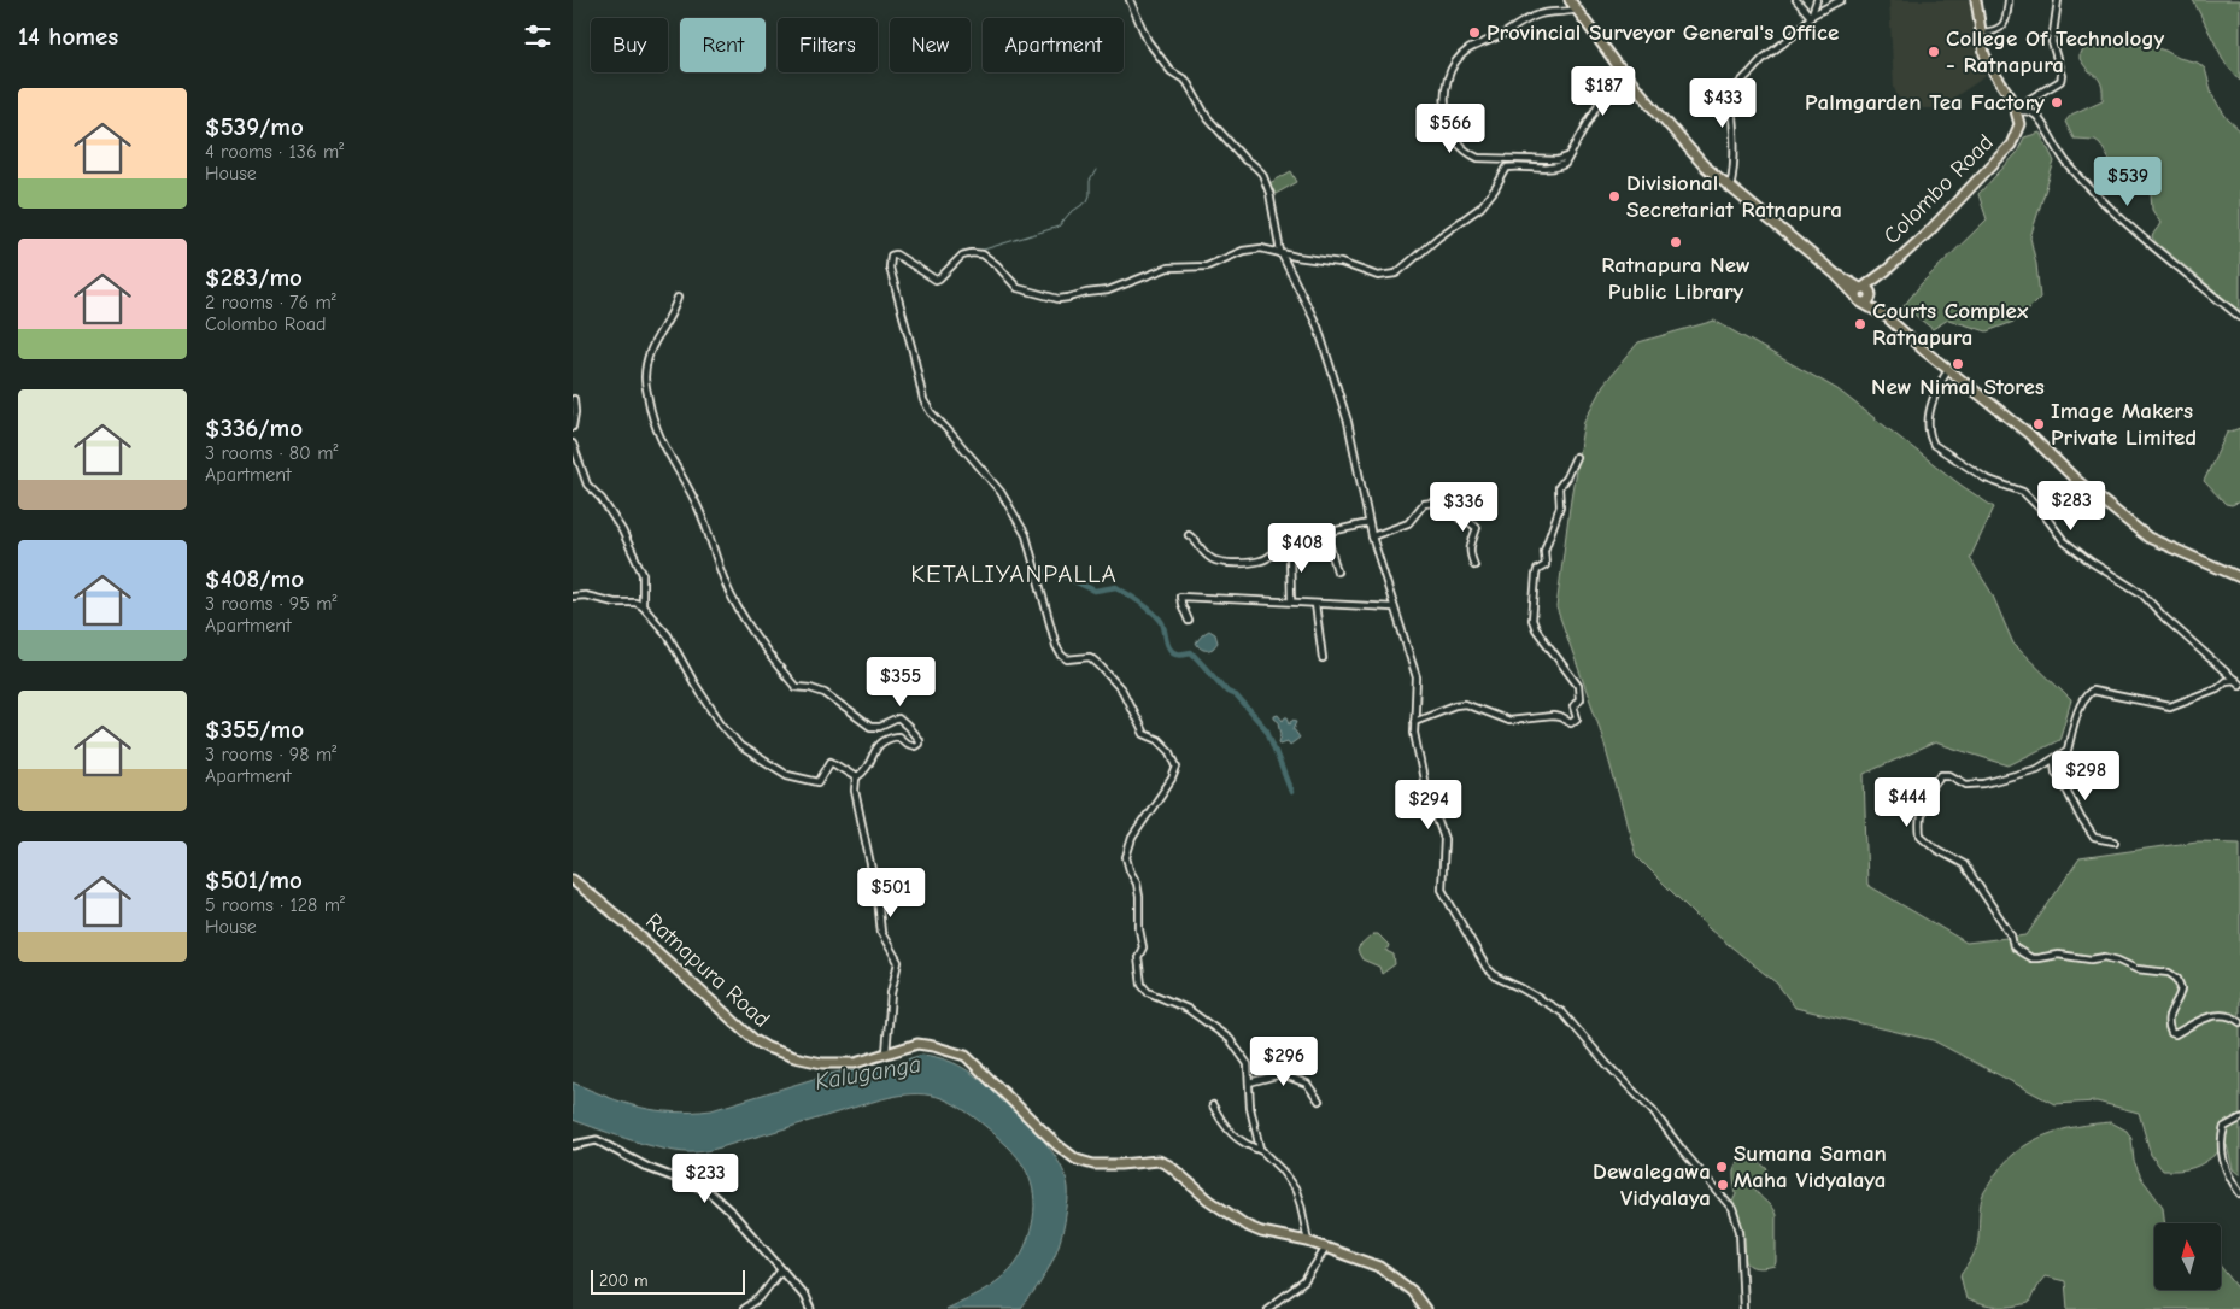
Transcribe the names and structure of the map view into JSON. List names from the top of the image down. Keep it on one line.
{"streets":{"main road":["Colombo Road","Ratnapura Road"]},"districts":["KETALIYANPALLA"],"water":["Kaluganga"],"places":["Provincial Surveyor General's Office","College Of Technology - Ratnapura","Palmgarden Tea Factory","Divisional Secretariat Ratnapura","Ratnapura New Public Library","Courts Complex Ratnapura","New Nimal Stores","Image Makers Private Limited","Sumana Saman Maha Vidyalaya","Dewalegawa Vidyalaya"],"scale_bar":"200 m","north":"top","page":{"heading":"14 homes","chip":["Buy","Rent","Filters","New","Apartment"],"price":["$187","$433","$566","$539","$283","$336","$408","$355","$298","$444","$294","$501","$296","$233"],"list":[{"name":"$539/mo","note":"4 rooms · 136 m² · House"},{"name":"$283/mo","note":"2 rooms · 76 m² · Colombo Road"},{"name":"$336/mo","note":"3 rooms · 80 m² · Apartment"},{"name":"$408/mo","note":"3 rooms · 95 m² · Apartment"},{"name":"$355/mo","note":"3 rooms · 98 m² · Apartment"},{"name":"$501/mo","note":"5 rooms · 128 m² · House"}],"scale":"200 m"}}
